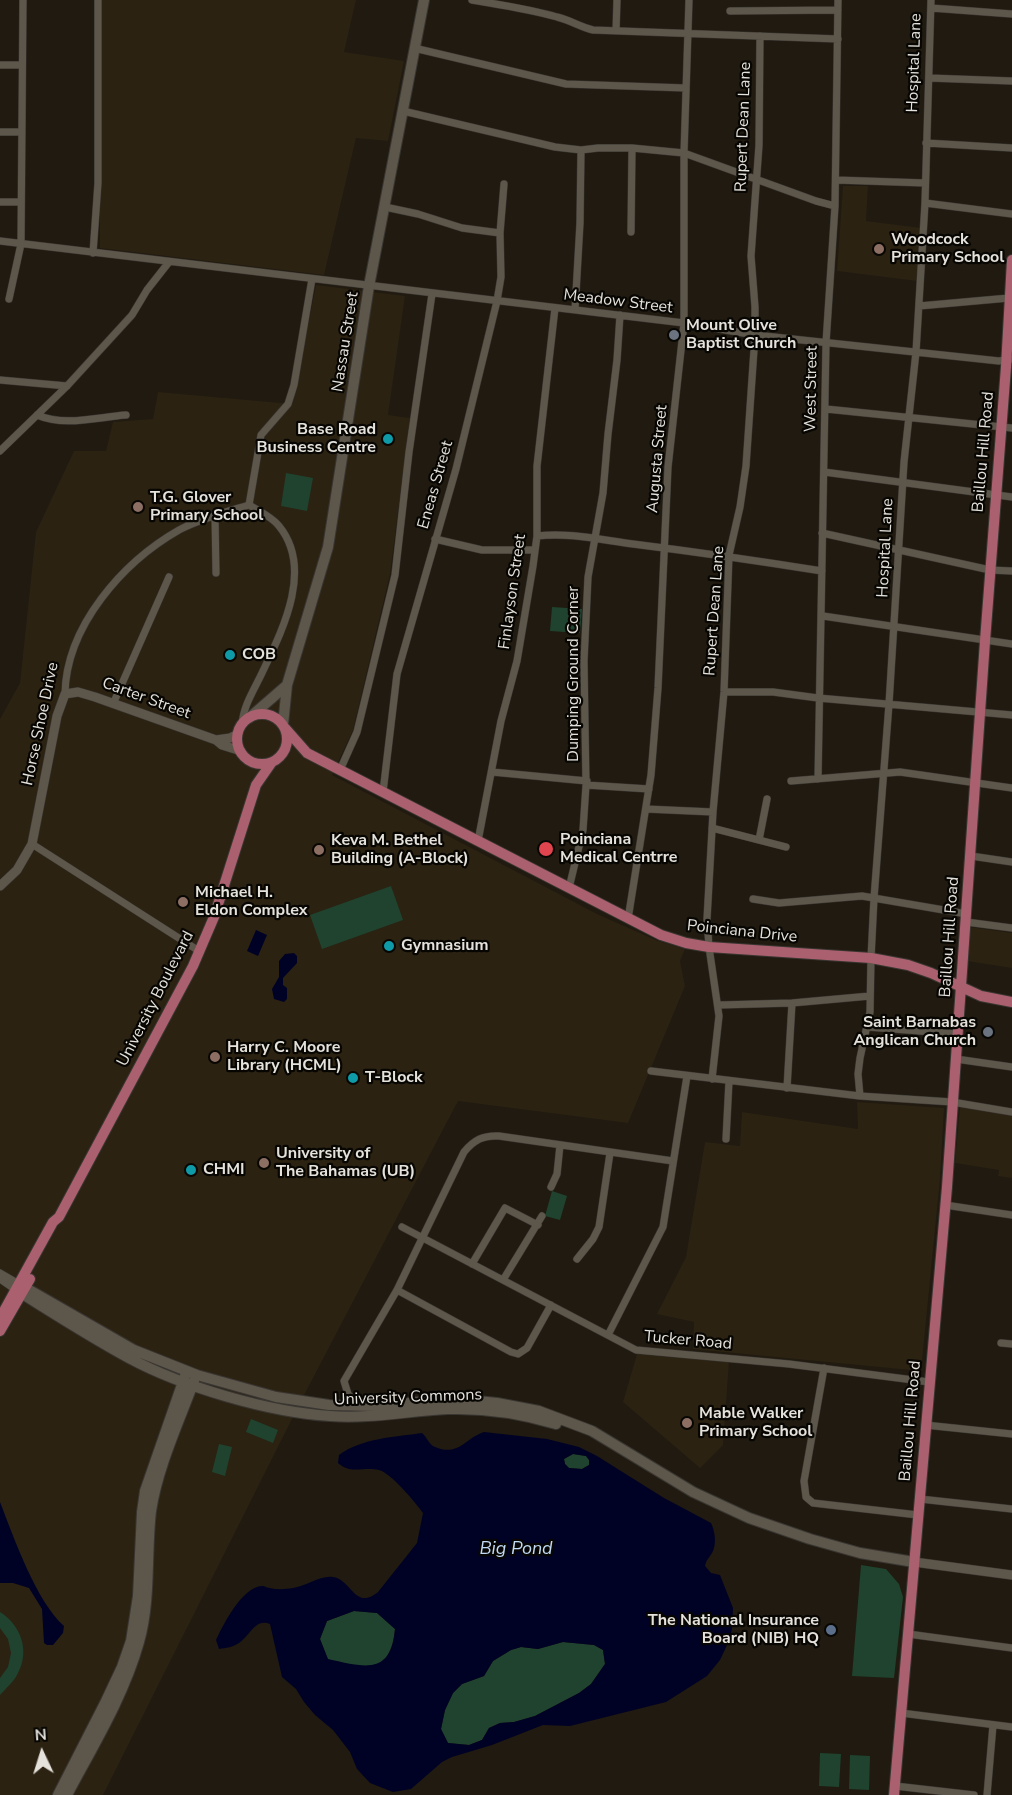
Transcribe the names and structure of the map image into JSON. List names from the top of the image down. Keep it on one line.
{"streets":{"main road":["Nassau Street","Baillou Hill Road","Poinciana Drive","University Boulevard","University Commons"],"street":["Hospital Lane","Rupert Dean Lane","Meadow Street","West Street","Augusta Street","Eneas Street","Finlayson Street","Dumping Ground Corner","Carter Street","Horse Shoe Drive","Tucker Road"]},"crossings":[["Hospital Lane","Meadow Street"],["Hospital Lane","Poinciana Drive"],["Rupert Dean Lane","Meadow Street"],["Rupert Dean Lane","Poinciana Drive"],["Meadow Street","Nassau Street"],["Meadow Street","West Street"],["Meadow Street","Baillou Hill Road"],["Meadow Street","Augusta Street"],["Meadow Street","Eneas Street"],["Meadow Street","Finlayson Street"],["Meadow Street","Dumping Ground Corner"],["Nassau Street","Carter Street"],["Nassau Street","University Boulevard"],["Baillou Hill Road","Poinciana Drive"],["Baillou Hill Road","Tucker Road"],["Baillou Hill Road","University Commons"],["Augusta Street","Poinciana Drive"],["Eneas Street","Poinciana Drive"],["Finlayson Street","Poinciana Drive"],["Dumping Ground Corner","Poinciana Drive"],["Carter Street","Horse Shoe Drive"],["Carter Street","University Boulevard"],["University Boulevard","University Commons"]],"water":["Big Pond"],"places":["Woodcock Primary School","Mount Olive Baptist Church","Base Road Business Centre","T.G. Glover Primary School","COB","Poinciana Medical Centrre","Keva M. Bethel Building (A-Block)","Michael H. Eldon Complex","Gymnasium","Saint Barnabas Anglican Church","Harry C. Moore Library (HCML)","T-Block","University of The Bahamas (UB)","CHMI","Mable Walker Primary School","The National Insurance Board (NIB) HQ"],"north":"top"}
